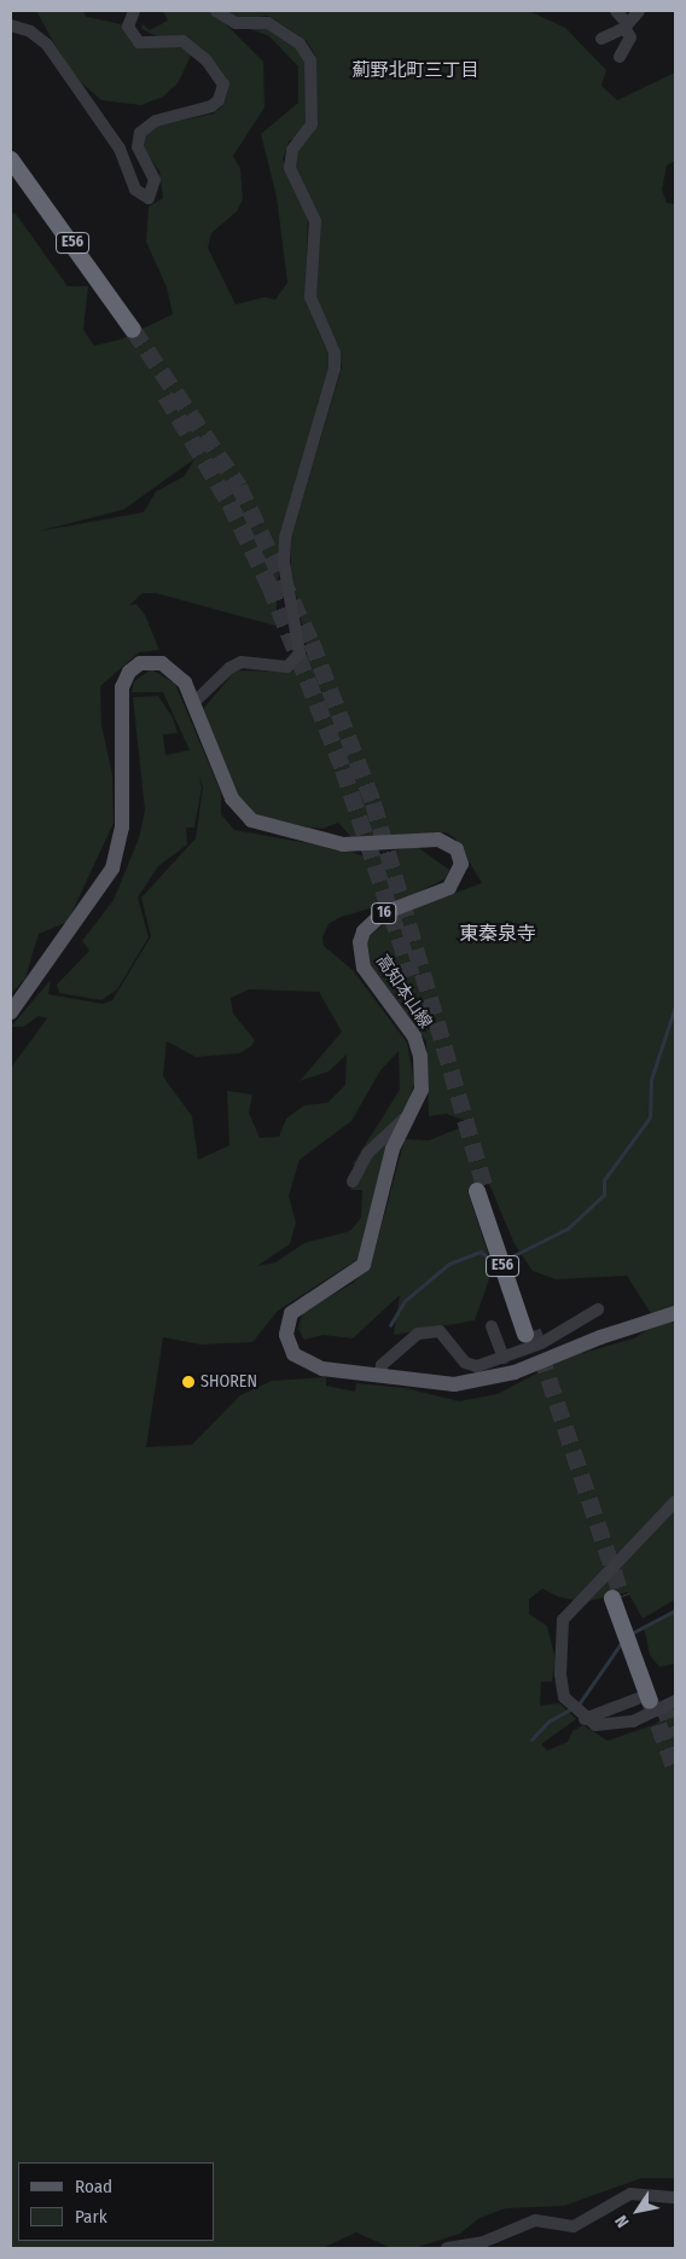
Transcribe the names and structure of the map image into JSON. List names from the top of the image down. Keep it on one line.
{"streets":{"highway":["E56"],"main road":["16","高知本山線"]},"districts":["薊野北町三丁目","東秦泉寺"],"places":["SHOREN"],"legend":["Road","Park"],"north":"bottom left"}
